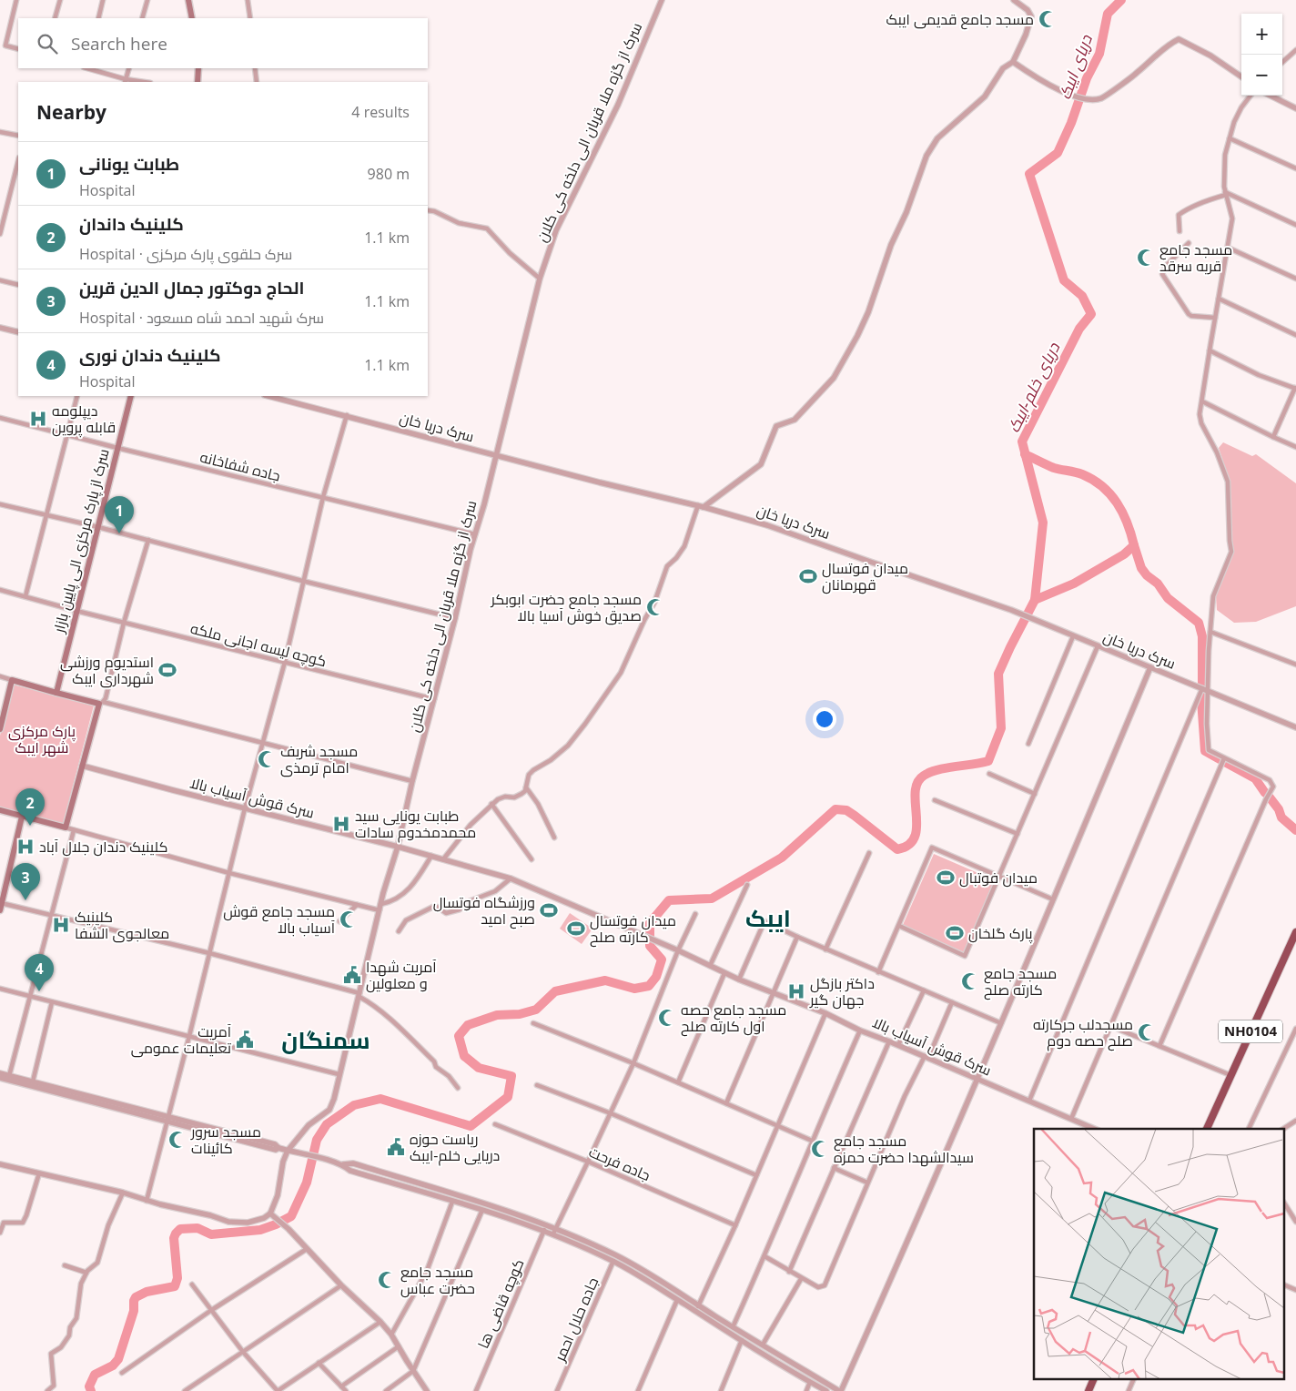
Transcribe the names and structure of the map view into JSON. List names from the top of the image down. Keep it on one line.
{"streets":{"highway":["NH0104"],"main road":["سرک از پارک مرکزی الی پایین بازار"],"street":["سرک از گزه ملا قربان الی دلخه کی کلان","سرک دریا خان","جاده شفاخانه","کوچه لیسه اجانی ملکه","سرک قوش آسیاب بالا","جاده فرحت","کوچه قاضی ها","جاده حلال احمر"]},"crossings":[["سرک از گزه ملا قربان الی دلخه کی کلان","سرک دریا خان"],["سرک از گزه ملا قربان الی دلخه کی کلان","جاده شفاخانه"],["سرک از گزه ملا قربان الی دلخه کی کلان","کوچه لیسه اجانی ملکه"],["سرک از گزه ملا قربان الی دلخه کی کلان","سرک قوش آسیاب بالا"],["جاده شفاخانه","سرک از پارک مرکزی الی پایین بازار"],["سرک از پارک مرکزی الی پایین بازار","کوچه لیسه اجانی ملکه"]],"districts":["ایبک","سمنگان"],"water":["دریای ایبک","دریای خلم-ایبک"],"parks":["پارک مرکزی شهر ایبک"],"places":{"mosque":["مسجد جامع قدیمی ایبک","مسجد جامع قریه سرقد","مسجد جامع حضرت ابوبکر صدیق خوش آسیا بالا","مسجد شریف امام ترمذی","مسجد جامع قوش آسیاب بالا","مسجد جامع کارته صلح","مسجد جامع حصه اول کارته صلح","مسجدلب جرکارته صلح حصه دوم","مسجد سرور کائینات","مسجد جامع سیدالشهدا حضرت حمزه","مسجد جامع حضرت عباس"],"hospital":["دیپلومه قابله پروین","طبابت یونایی سید محمدمخدوم سادات","کلینیک دندان جلال آباد","کلینیک معالجوی الشفا","داکتر بازگل جهان گیر"],"sports":["میدان فوتسال قهرمانان","استدیوم ورزشی شهرداری ایبک","میدان فوتبال","ورزشگاه فوتسال صبح امید","میدان فوتسال کارته صلح","پارک گلخان"],"public building":["آمریت شهدا و معلولین","آمریت تعلیمات عمومی","ریاست حوزه دریایی خلم-ایبک"]},"page":{"map_buttons":["+","−"],"search":"Search here","heading":["Nearby","4 results"],"list":[{"mark":"1","name":"طبابت یونانی","note":"Hospital","value":"980 m"},{"mark":"2","name":"کلینیک داندان","note":"Hospital · سرک حلقوی پارک مرکزی","value":"1.1 km"},{"mark":"3","name":"الحاج دوکتور جمال الدین قرین","note":"Hospital · سرک شهید احمد شاه مسعود","value":"1.1 km"},{"mark":"4","name":"کلینیک دندان نوری","note":"Hospital","value":"1.1 km"}],"pins":["1","2","3","4"]}}
